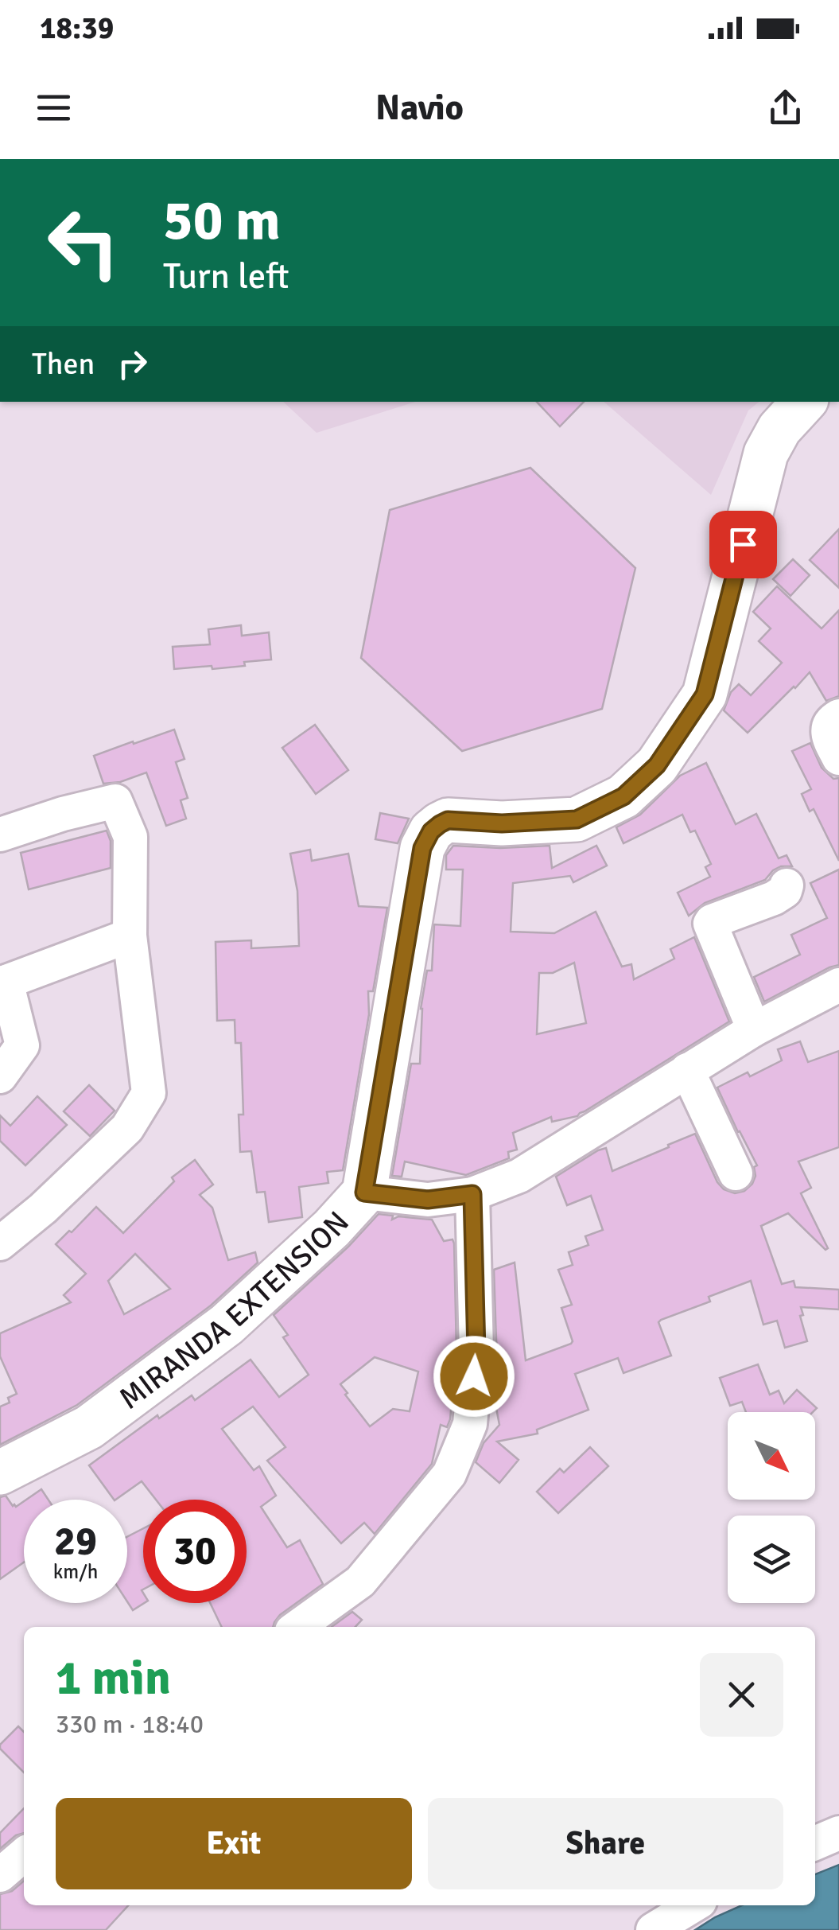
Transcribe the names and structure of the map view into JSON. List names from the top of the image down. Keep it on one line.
{"streets":{"main road":["MIRANDA EXTENSION"]},"north":"bottom right","page":{"status":"18:39","header":"Navio","turn":["50 m","Turn left"],"then":"Then","speed":"29 km/h","limit":"30","heading":["1 min","330 m · 18:40"],"buttons":["Exit","Share"]}}
